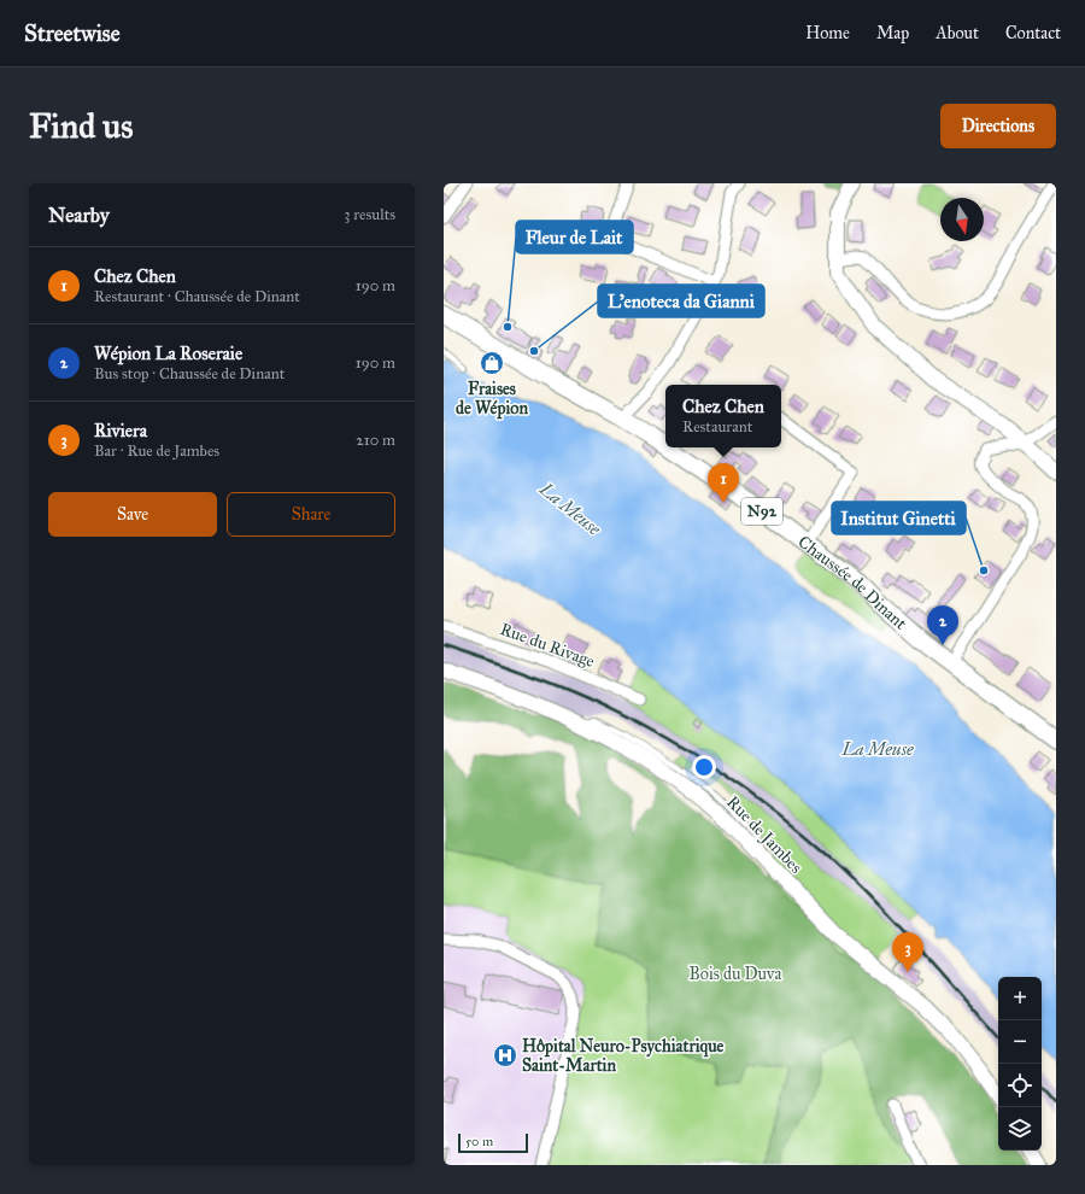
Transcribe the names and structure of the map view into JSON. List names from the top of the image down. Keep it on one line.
{"streets":{"main road":["N92","Chaussée de Dinant","Rue de Jambes"],"street":["Rue du Rivage"]},"water":["La Meuse"],"parks":["Bois du Duva"],"places":{"other":["Fleur de Lait","L'enoteca da Gianni","Institut Ginetti"],"shop":["Fraises de Wépion"],"hospital":["Hôpital Neuro-Psychiatrique Saint-Martin"]},"scale_bar":"50 m","north":"bottom","page":{"header":"Streetwise","nav":["Home","Map","About","Contact"],"buttons":["Directions",["Save","Share"]],"title":"Find us","heading":["Nearby","3 results"],"list":[{"mark":"1","name":"Chez Chen","note":"Restaurant · Chaussée de Dinant","value":"190 m"},{"mark":"2","name":"Wépion La Roseraie","note":"Bus stop · Chaussée de Dinant","value":"190 m"},{"mark":"3","name":"Riviera","note":"Bar · Rue de Jambes","value":"210 m"}],"popup":["Chez Chen","Restaurant"],"pins":["1","2","3"],"map_buttons":["+","−"],"scale":"50 m"}}
